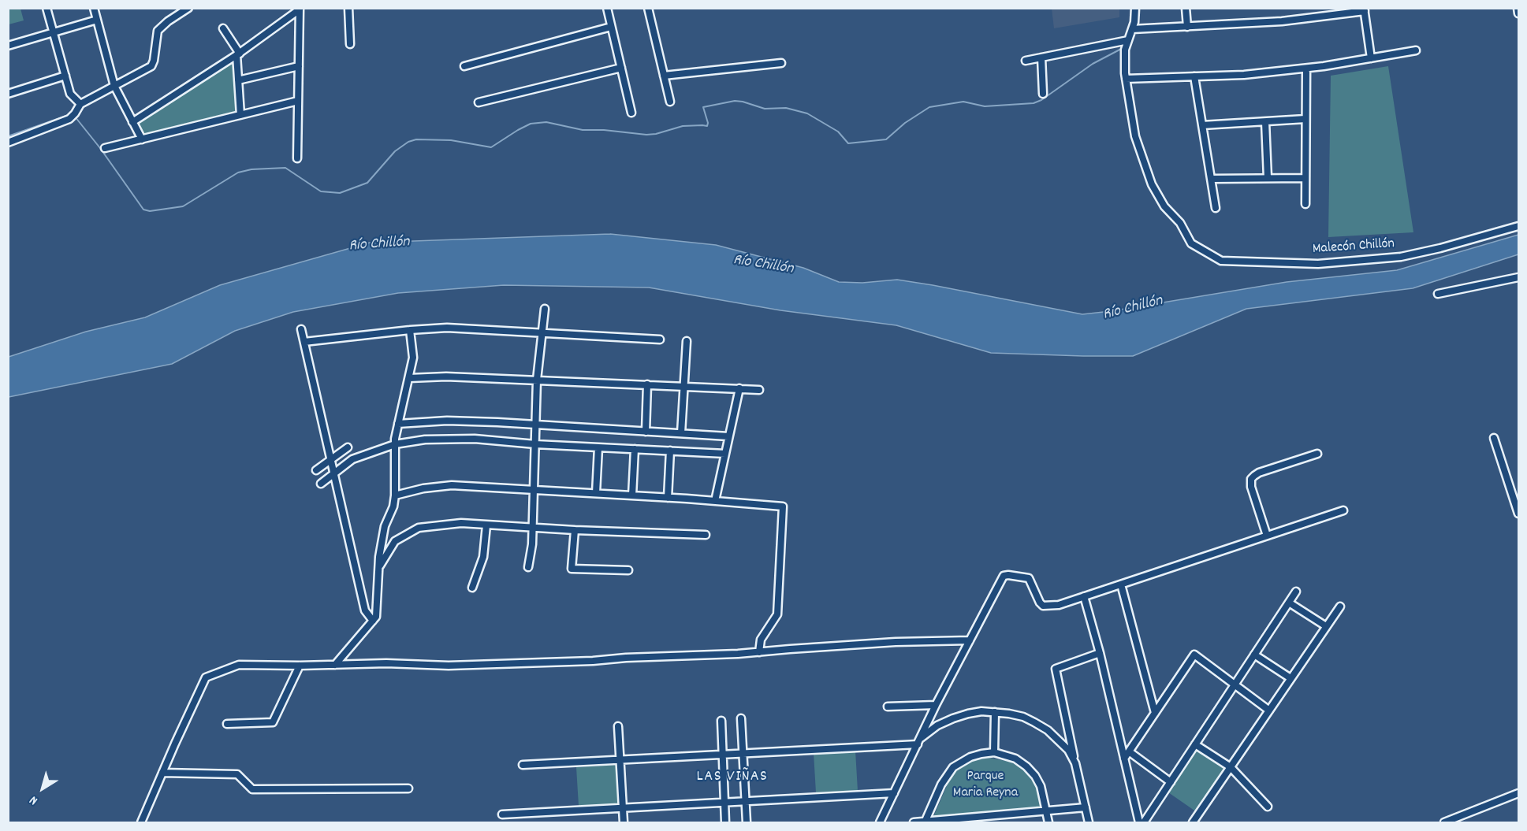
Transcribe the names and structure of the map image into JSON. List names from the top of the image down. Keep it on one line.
{"streets":{"street":["Malecón Chillón"]},"districts":["LAS VIÑAS"],"water":["Río Chillón"],"parks":["Parque Maria Reyna"],"north":"bottom left"}
